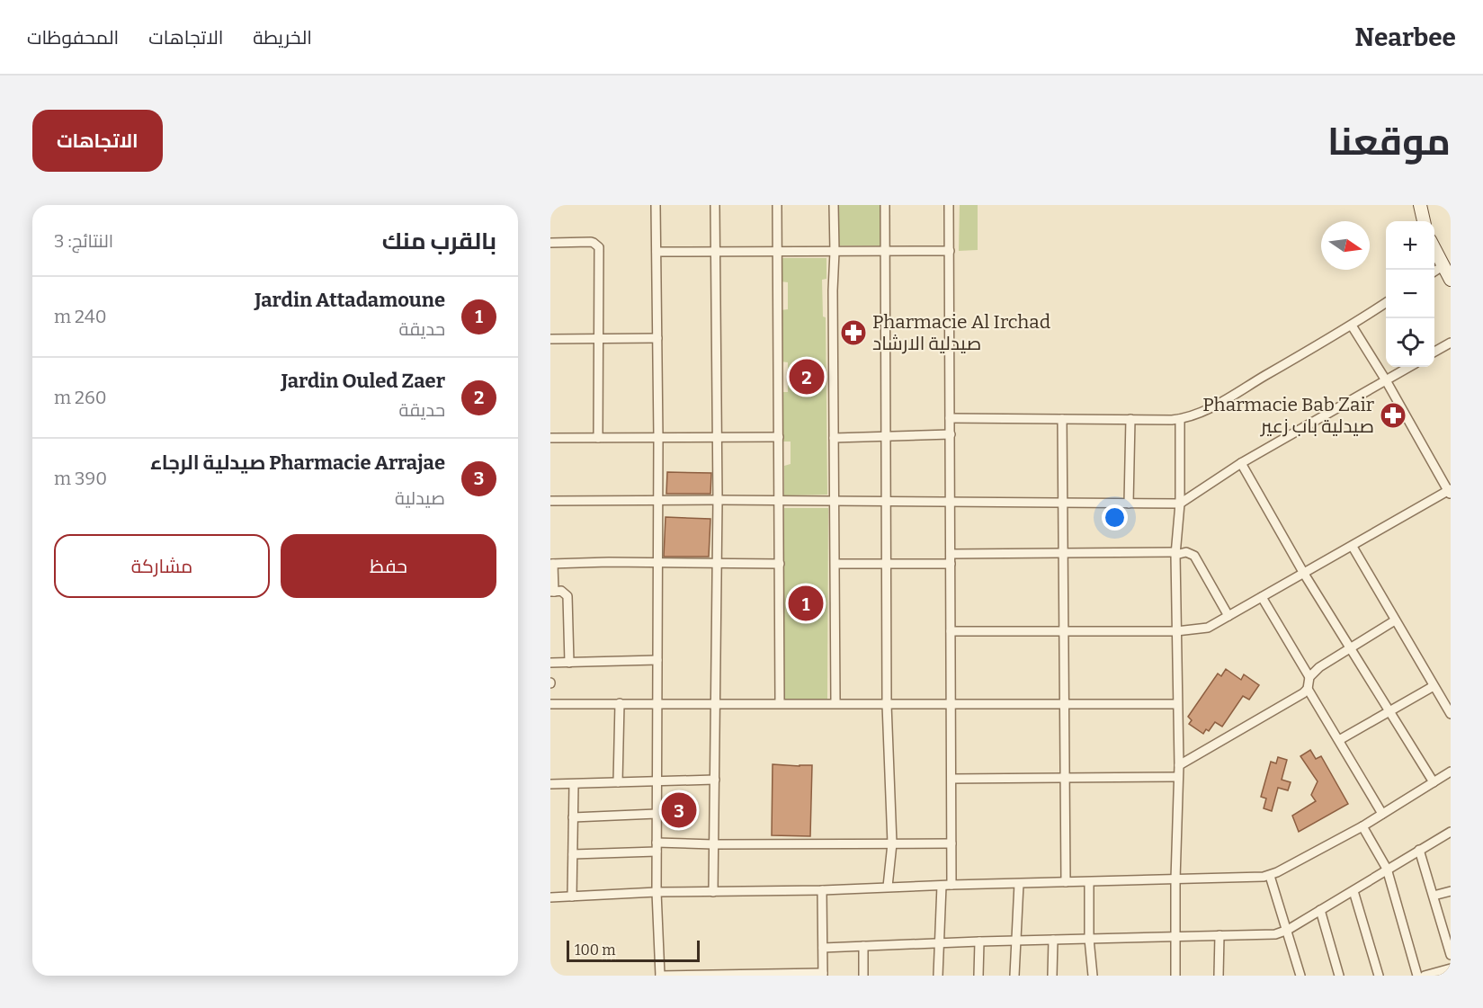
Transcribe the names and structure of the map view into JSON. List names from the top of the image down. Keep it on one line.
{"places":{"pharmacy":["Pharmacie Al Irchad صيدلية الارشاد","Pharmacie Bab Zair صيدلية باب زعير"]},"scale_bar":"100 m","north":"right","page":{"header":"Nearbee","nav":["الخريطة","الاتجاهات","المحفوظات"],"title":"موقعنا","buttons":["الاتجاهات",["حفظ","مشاركة"]],"heading":["بالقرب منك","النتائج: 3"],"map_buttons":["+","−"],"list":[{"mark":"1","name":"Jardin Attadamoune","note":"حديقة","value":"240 m"},{"mark":"2","name":"Jardin Ouled Zaer","note":"حديقة","value":"260 m"},{"mark":"3","name":"Pharmacie Arrajae صيدلية الرجاء","note":"صيدلية","value":"390 m"}],"pins":["2","1","3"],"scale":"100 m"}}
